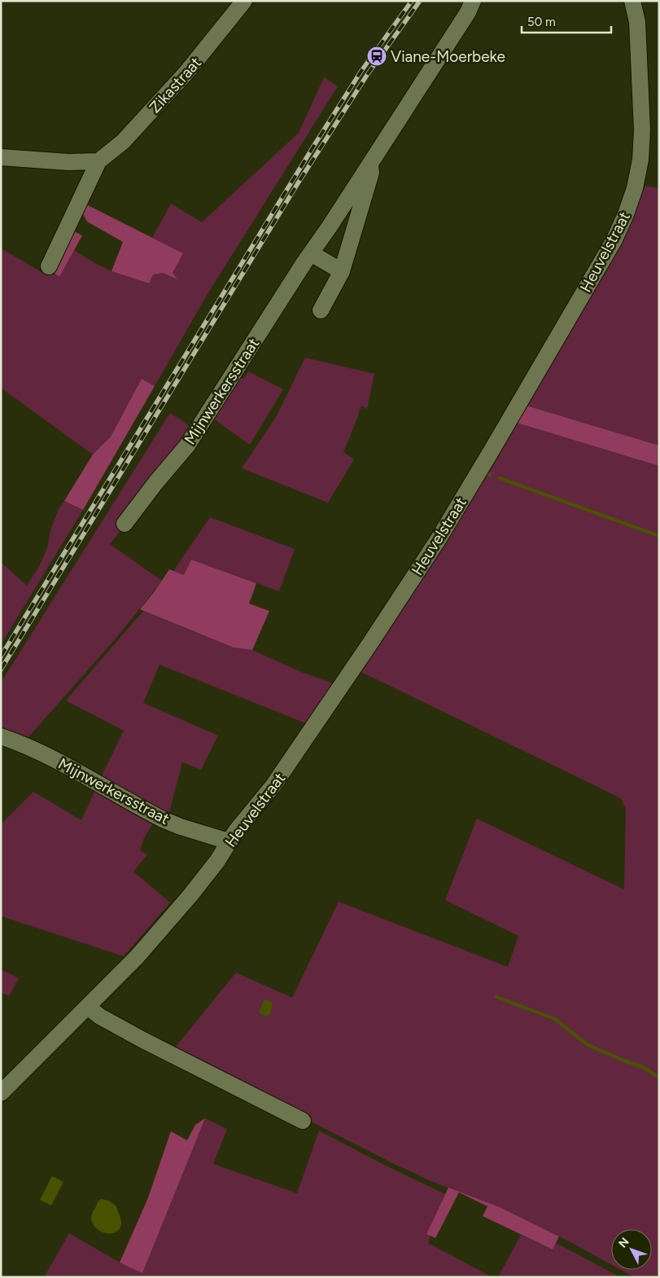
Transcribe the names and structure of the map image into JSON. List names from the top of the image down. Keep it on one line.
{"streets":{"street":["Zikastraat","Heuvelstraat","Mijnwerkersstraat"]},"crossings":[["Heuvelstraat","Mijnwerkersstraat"]],"places":{"station":["Viane-Moerbeke"]},"scale_bar":"50 m","north":"top left"}
